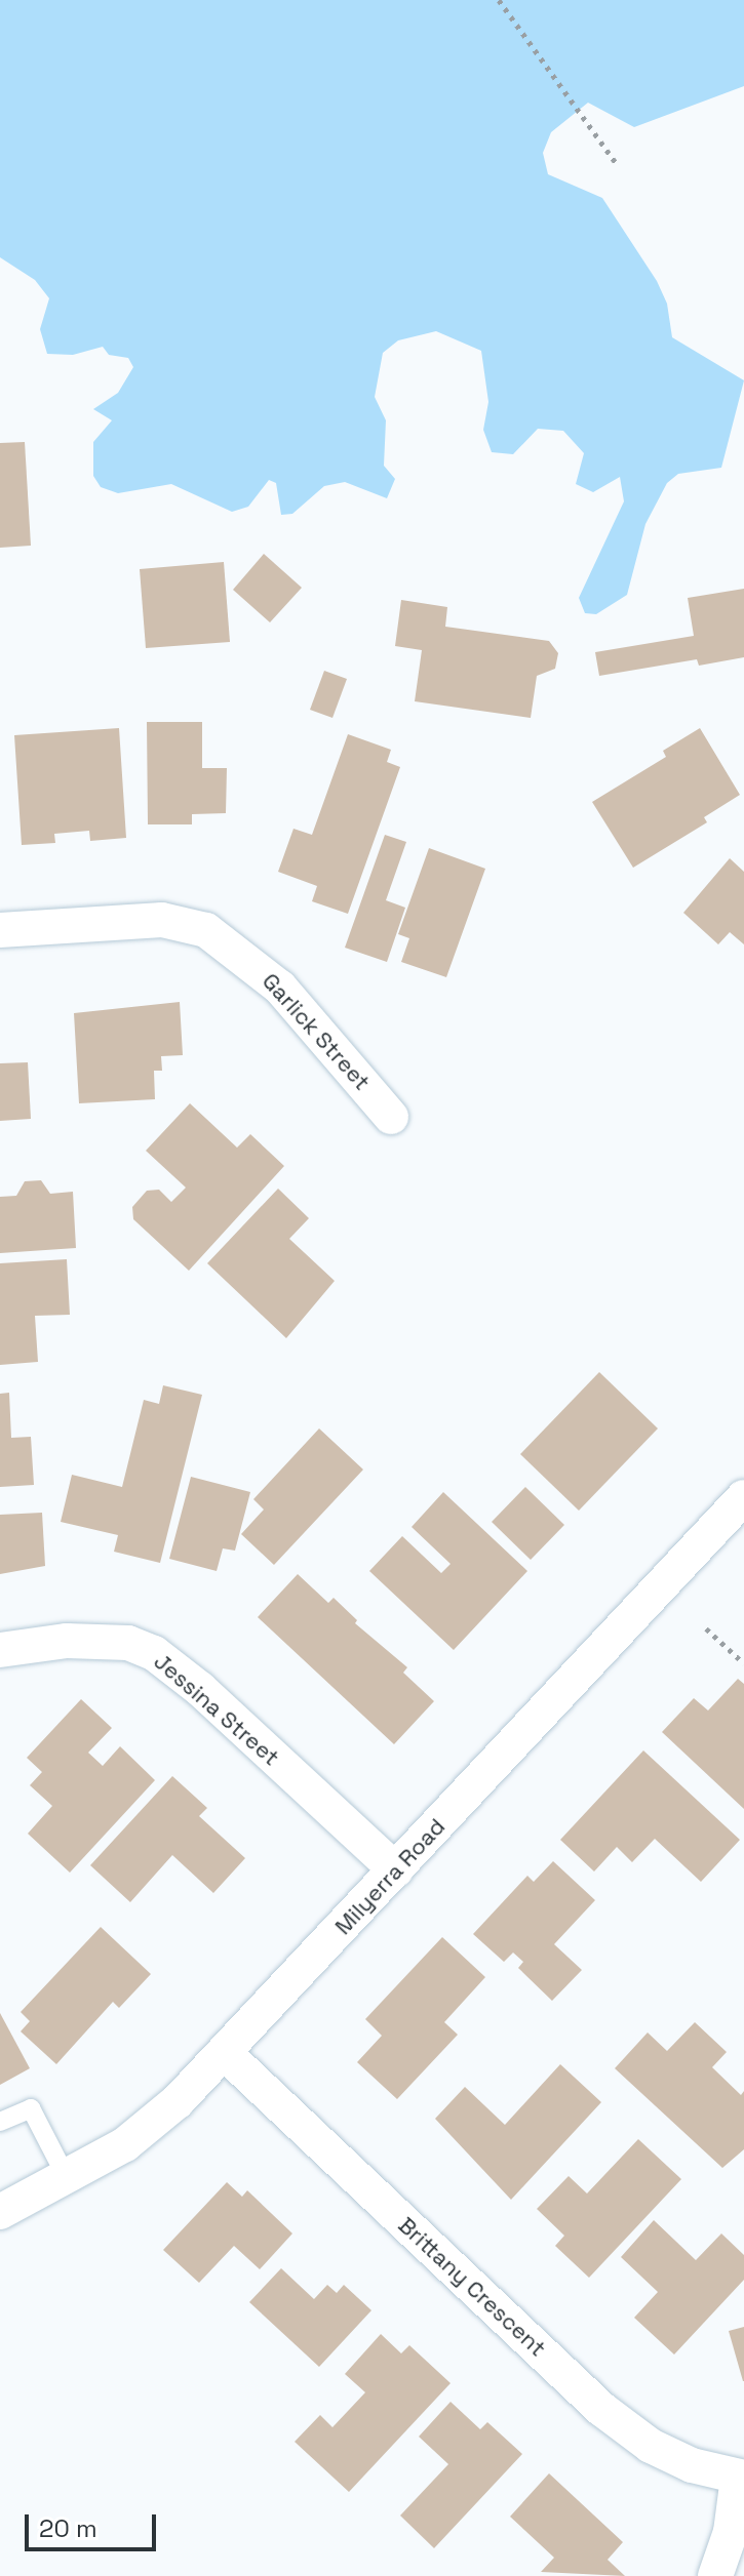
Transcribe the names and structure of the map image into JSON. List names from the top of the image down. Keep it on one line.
{"streets":{"street":["Garlick Street","Jessina Street","Milyerra Road","Brittany Crescent"]},"crossings":[["Jessina Street","Milyerra Road"],["Milyerra Road","Brittany Crescent"]],"scale_bar":"20 m"}
